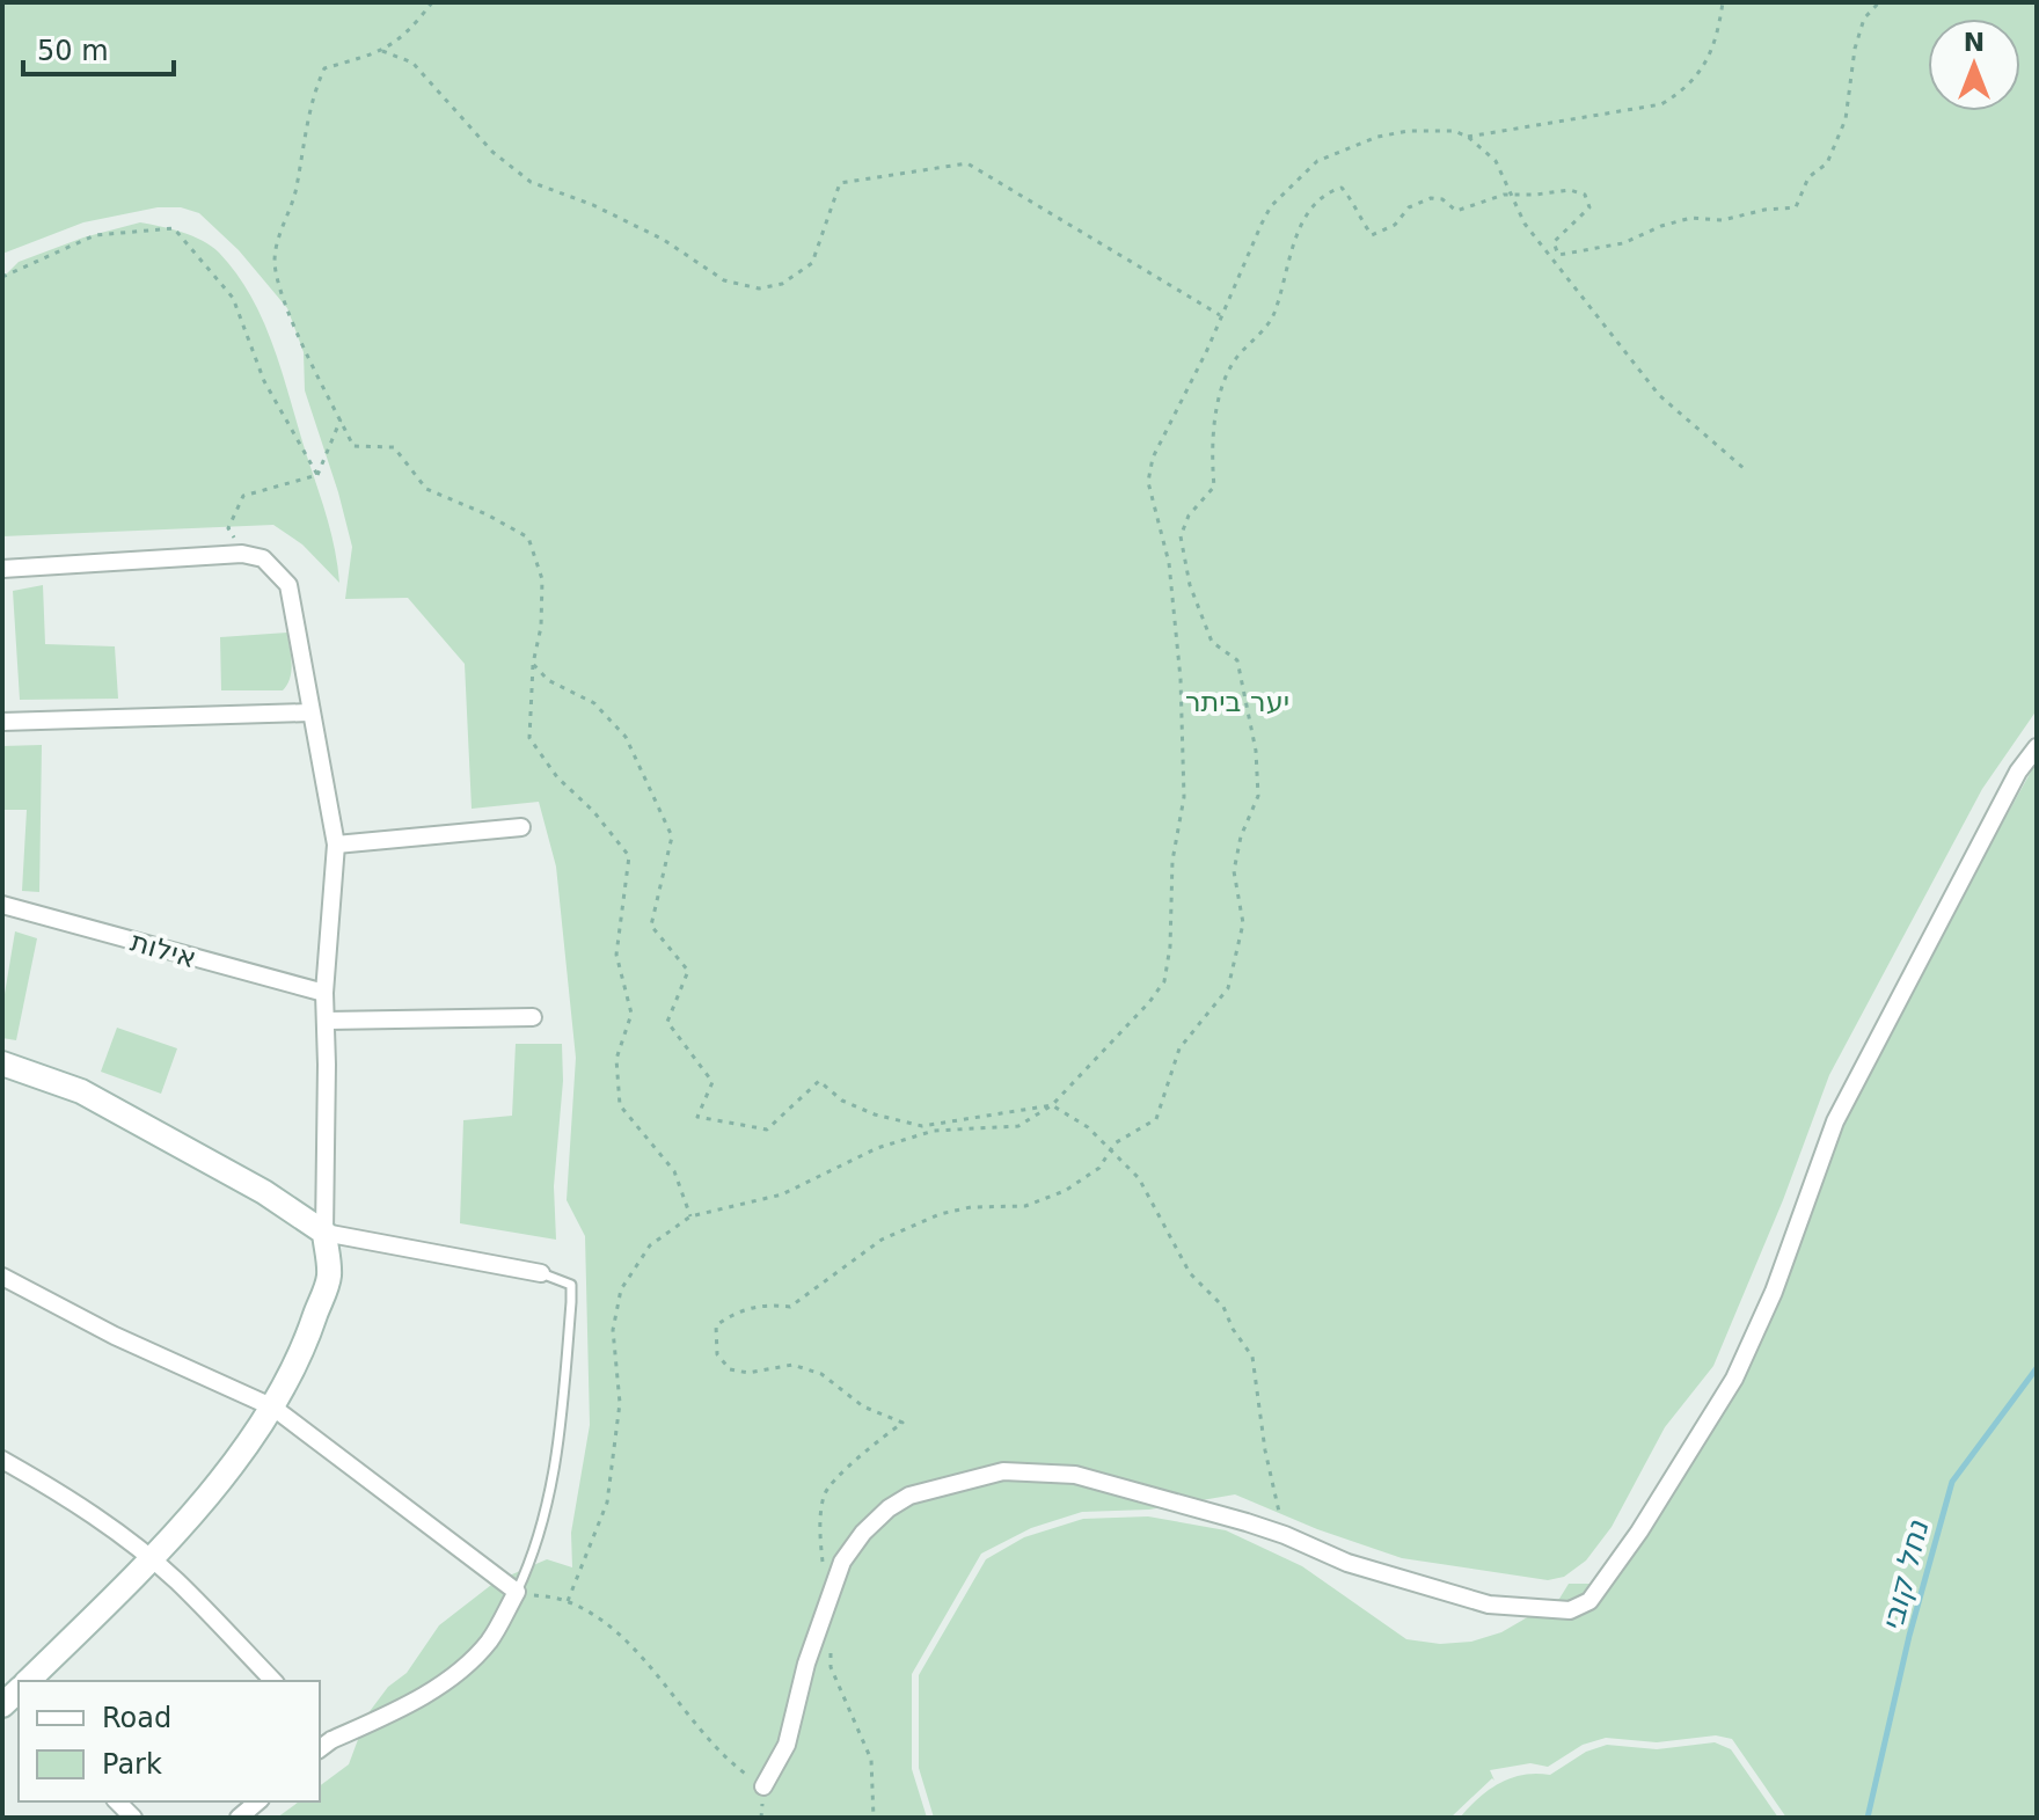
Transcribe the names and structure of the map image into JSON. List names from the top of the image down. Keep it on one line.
{"streets":{"street":["אילות"]},"water":["נחל קובי"],"parks":["יער ביתר"],"legend":["Road","Park"],"scale_bar":"50 m","north":"top"}
